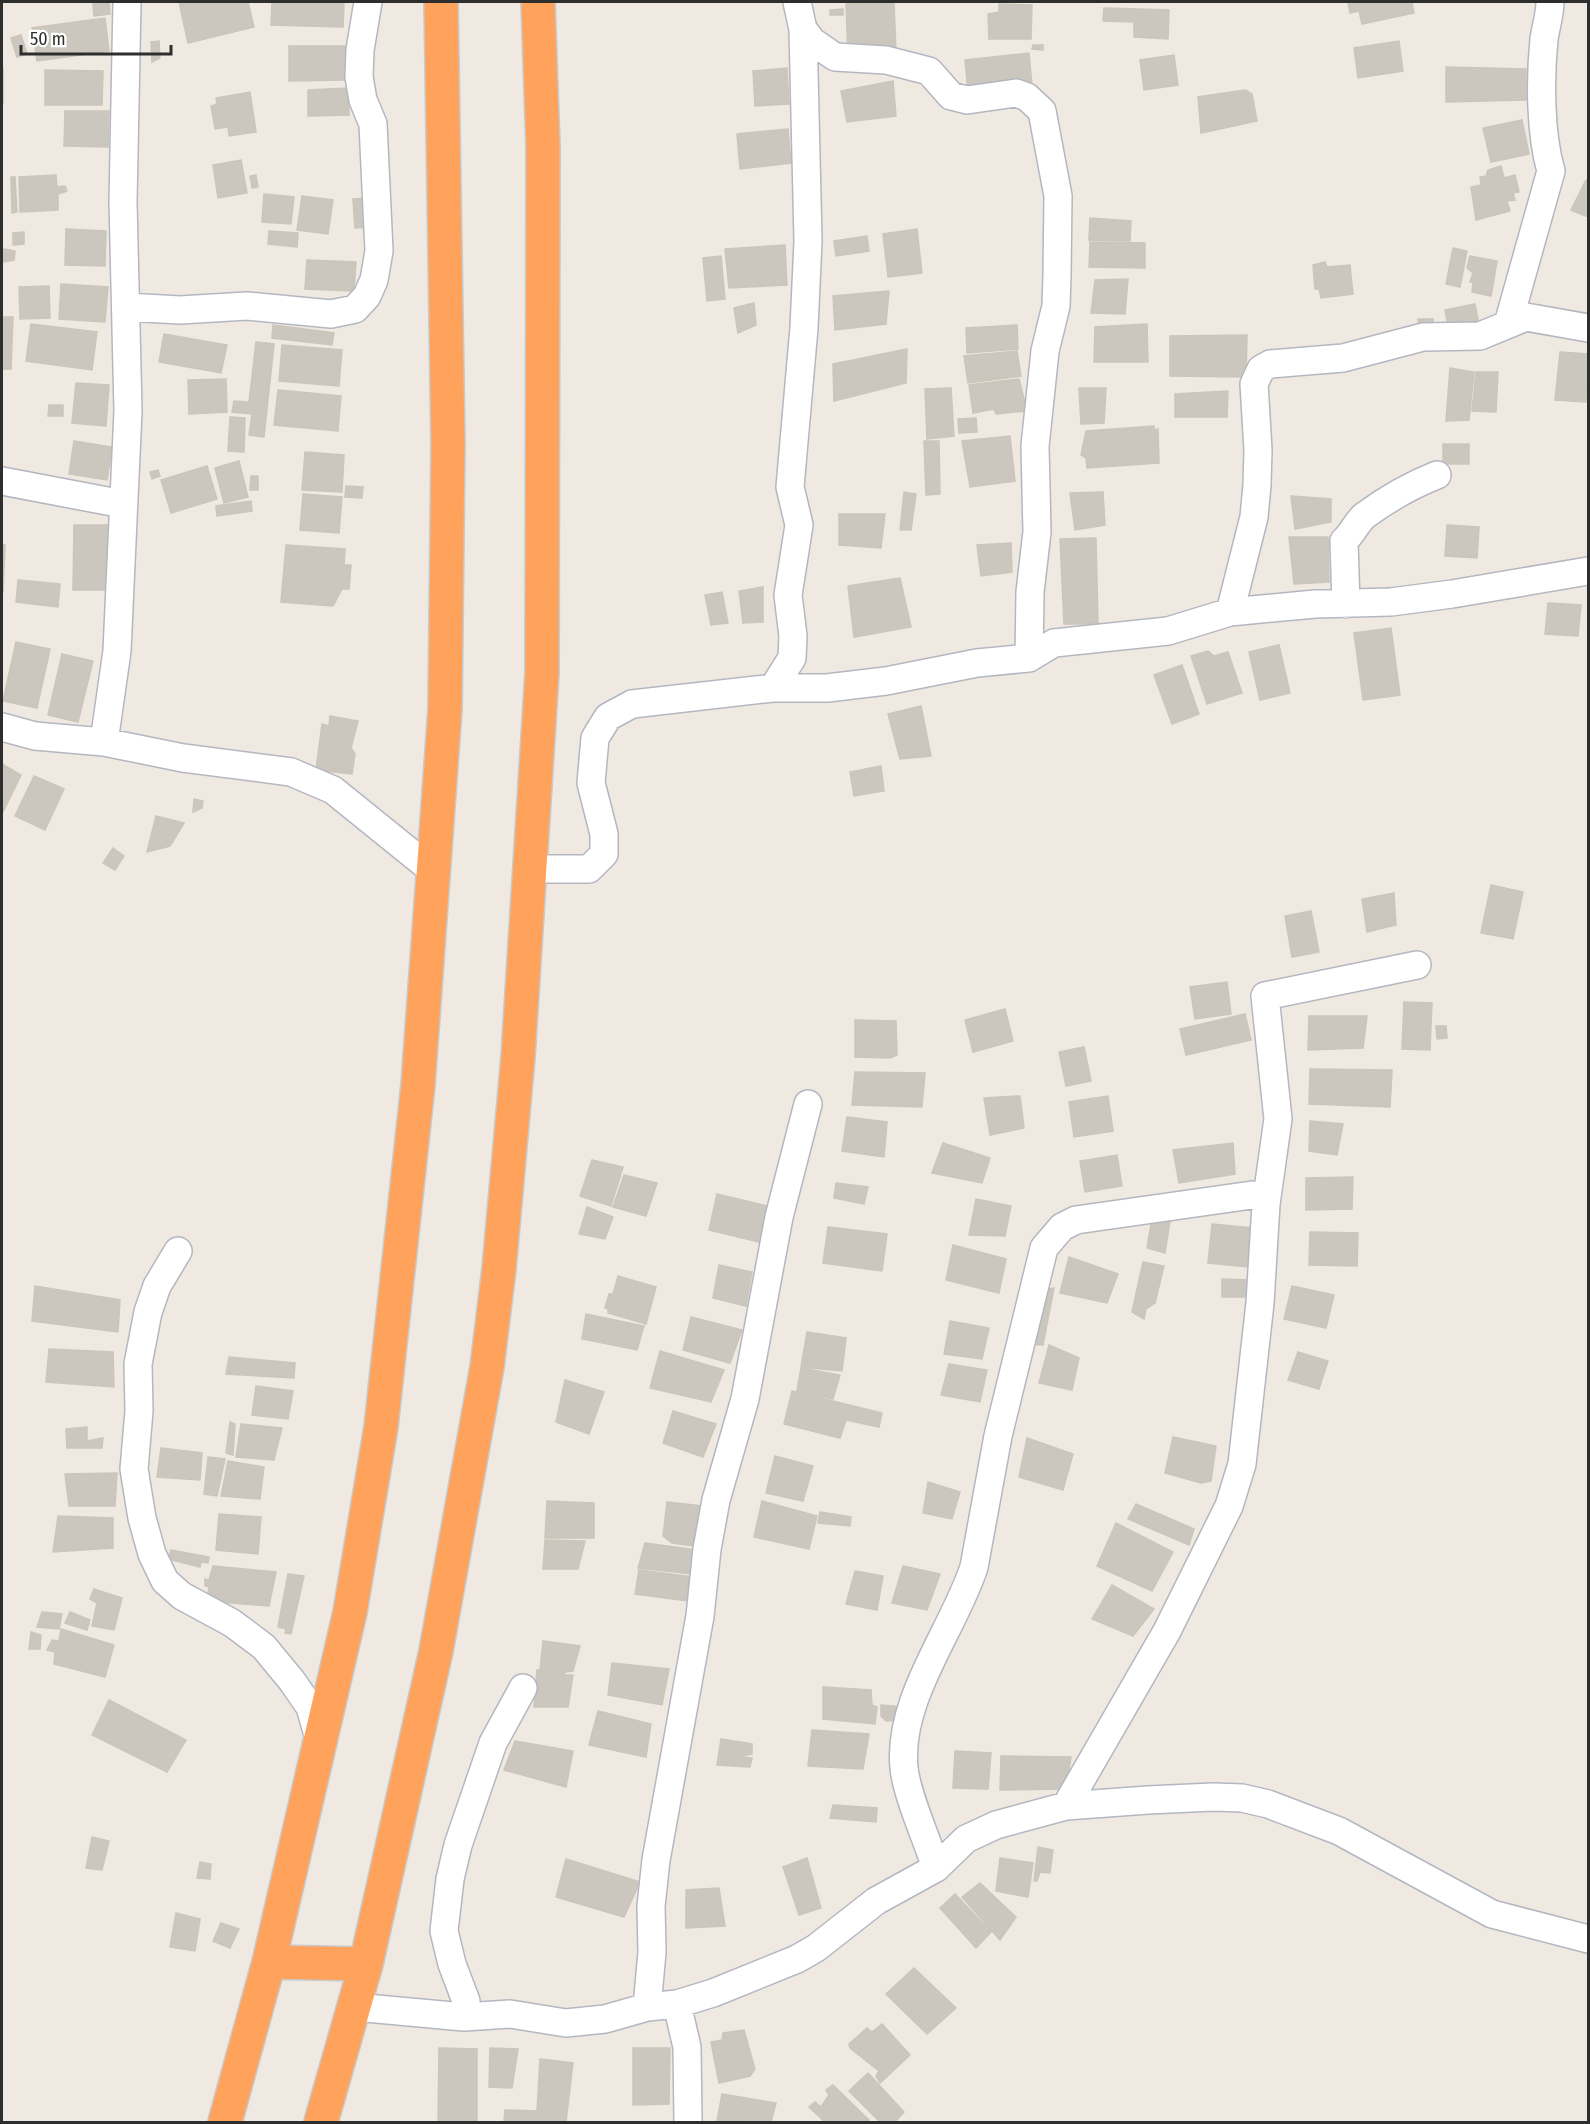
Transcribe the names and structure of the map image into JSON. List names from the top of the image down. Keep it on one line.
{"scale_bar":"50 m"}
